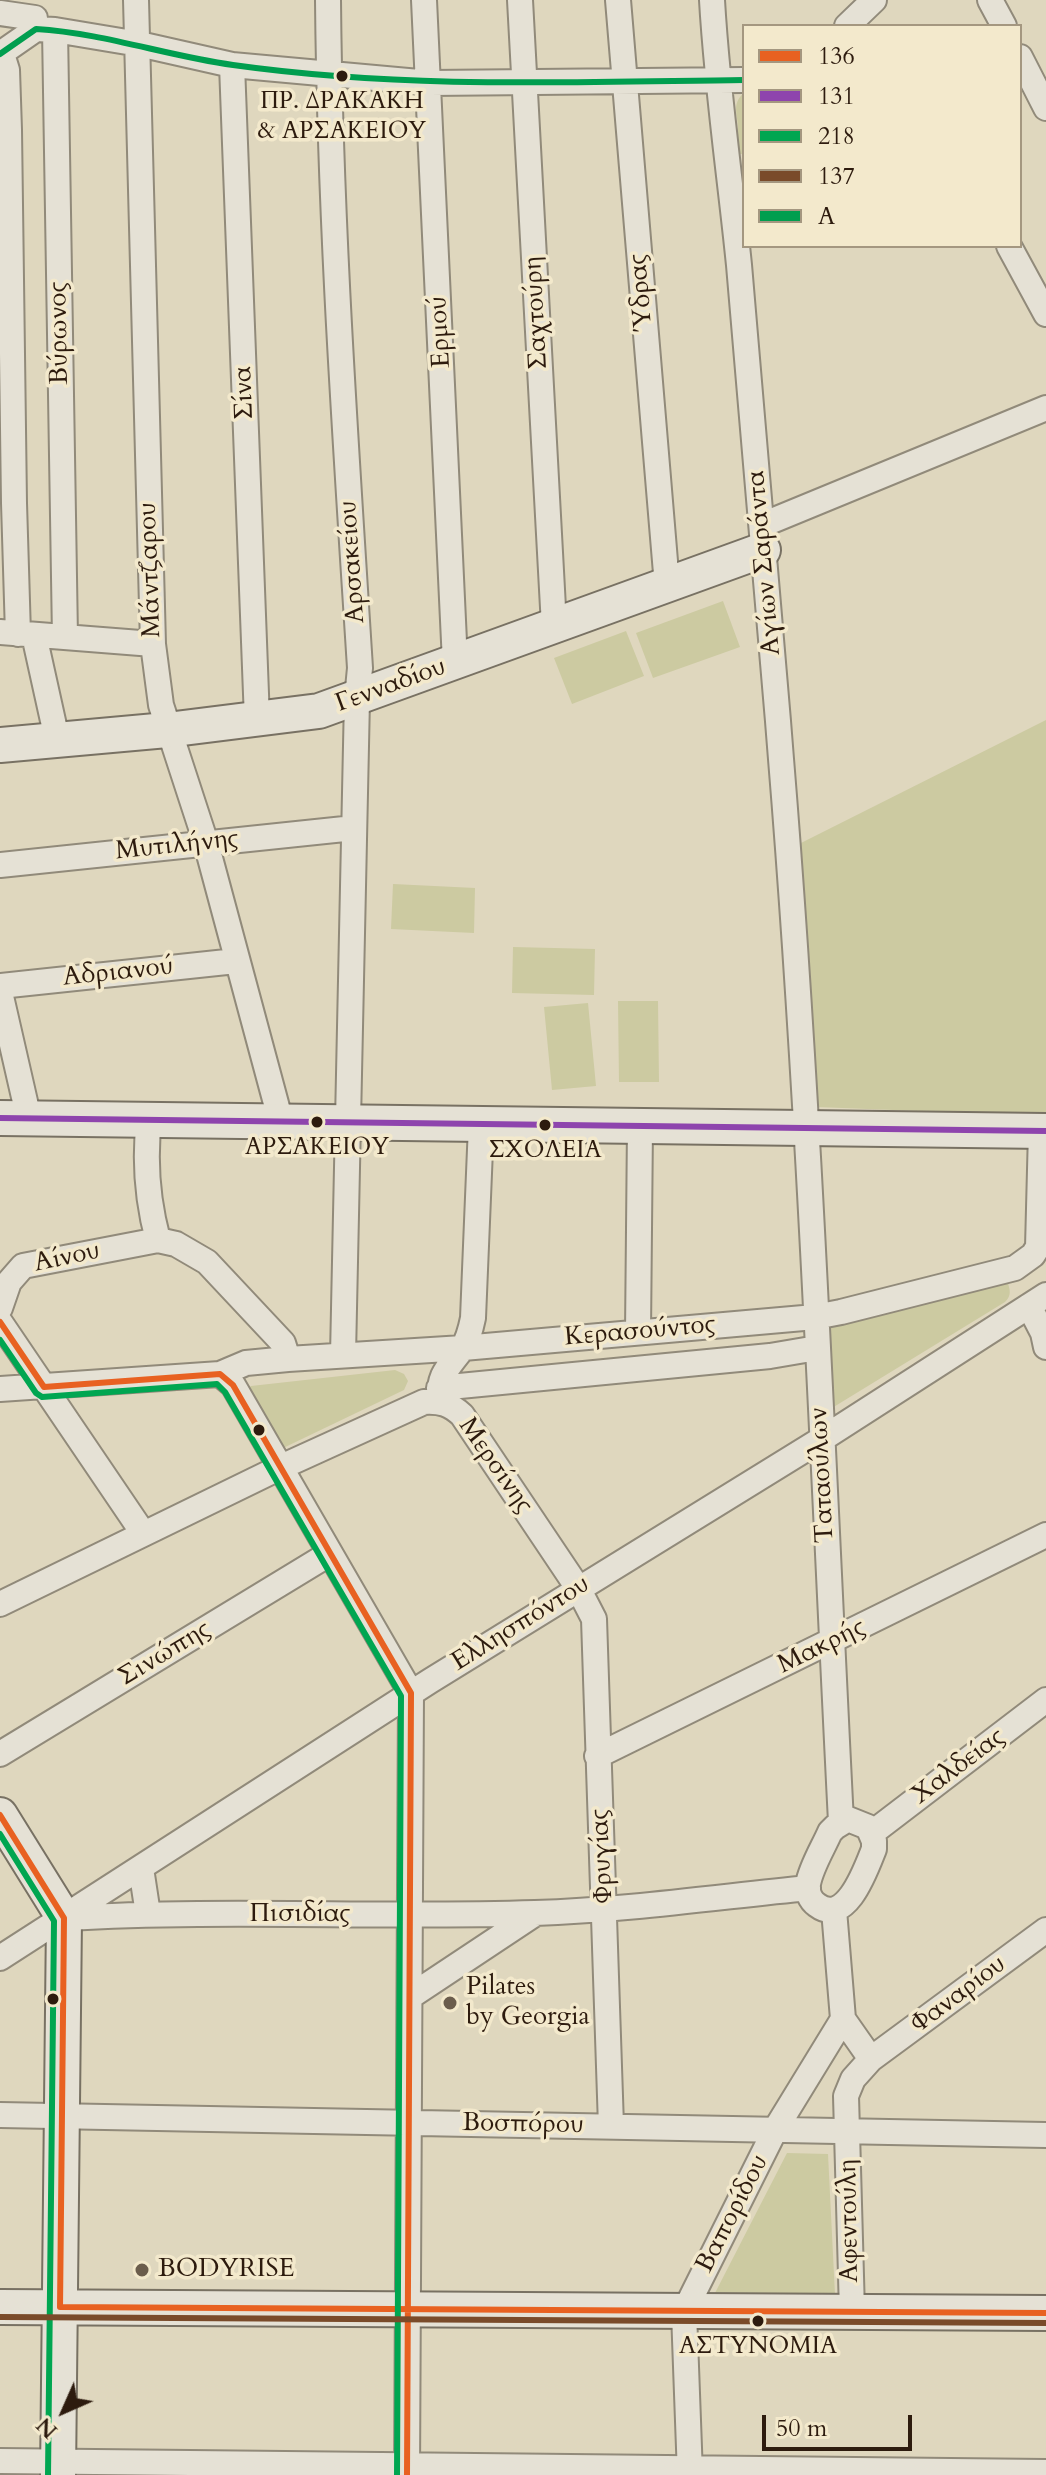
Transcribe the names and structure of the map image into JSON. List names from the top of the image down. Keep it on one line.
{"streets":{"street":["Ύδρας","Σαχτούρη","Ερμού","Βύρωνος","Σίνα","Αρσακείου","Αγίων Σαράντα","Μάντζαρου","Γενναδίου","Μυτιλήνης","Αδριανού","Αίνου","Κερασούντος","Μερσίνης","Ταταούλων","Ελλησπόντου","Μακρής","Σινώπης","Χαλδείας","Φρυγίας","Πισιδίας","Φαναρίου","Βοσπόρου","Βαπορίδου","Αφεντούλη"]},"crossings":[["Ύδρας","Γενναδίου"],["Σαχτούρη","Γενναδίου"],["Ερμού","Γενναδίου"],["Σίνα","Γενναδίου"],["Αρσακείου","Γενναδίου"],["Αρσακείου","Μυτιλήνης"],["Αρσακείου","Κερασούντος"],["Αγίων Σαράντα","Γενναδίου"],["Αγίων Σαράντα","Ταταούλων"],["Μάντζαρου","Γενναδίου"],["Μάντζαρου","Μυτιλήνης"],["Μάντζαρου","Αδριανού"],["Κερασούντος","Μερσίνης"],["Κερασούντος","Ταταούλων"],["Μερσίνης","Ελλησπόντου"],["Μερσίνης","Φρυγίας"],["Ταταούλων","Ελλησπόντου"],["Ταταούλων","Μακρής"],["Ελλησπόντου","Φρυγίας"],["Ελλησπόντου","Πισιδίας"],["Μακρής","Φρυγίας"],["Φρυγίας","Πισιδίας"],["Φρυγίας","Βοσπόρου"],["Βοσπόρου","Βαπορίδου"],["Βοσπόρου","Αφεντούλη"]],"places":["ΠΡ. ΔΡΑΚΑΚΗ & ΑΡΣΑΚΕΙΟΥ","ΑΡΣΑΚΕΙΟΥ","ΣΧΟΛΕΙΑ","Pilates by Georgia","BODYRISE","ΑΣΤΥΝΟΜΙΑ"],"lines":["transit line Α","transit line 131","transit line 136","transit line 218","transit line 137"],"legend":["136","131","218","137","Α"],"scale_bar":"50 m","north":"bottom left"}
